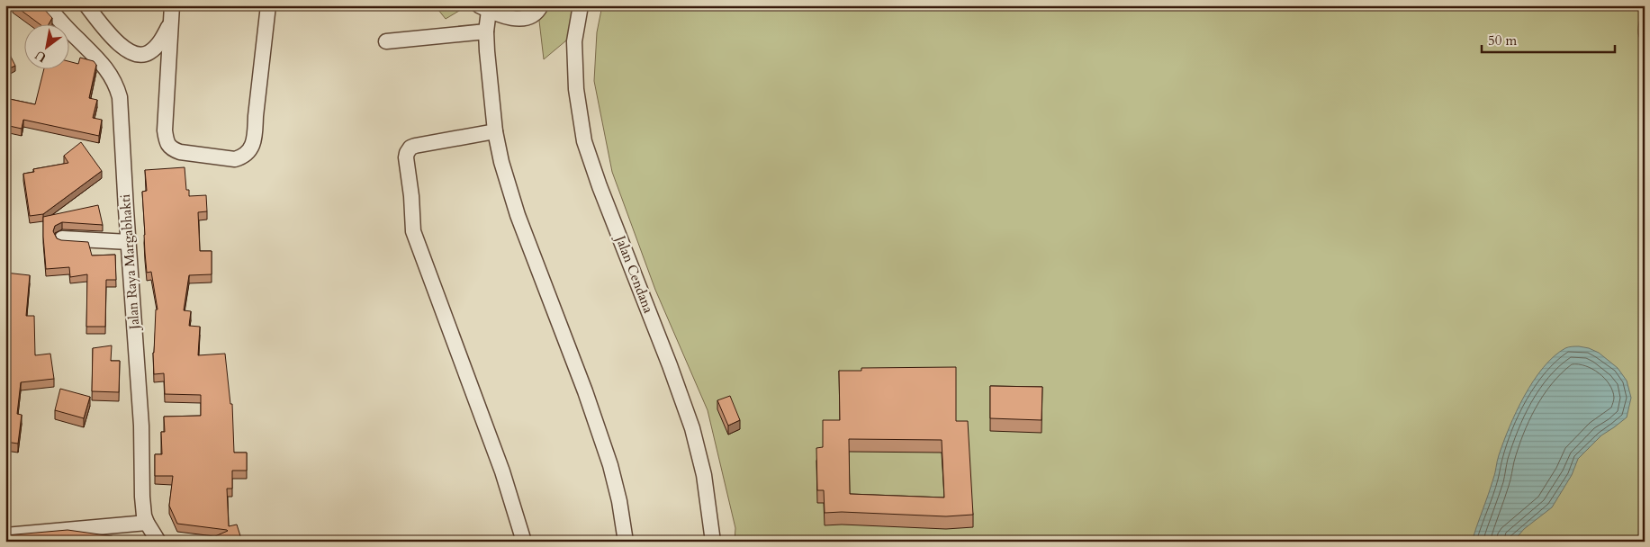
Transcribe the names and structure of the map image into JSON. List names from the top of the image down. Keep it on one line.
{"streets":{"street":["Jalan Raya Margabhakti","Jalan Cendana"]},"scale_bar":"50 m","north":"bottom left"}
